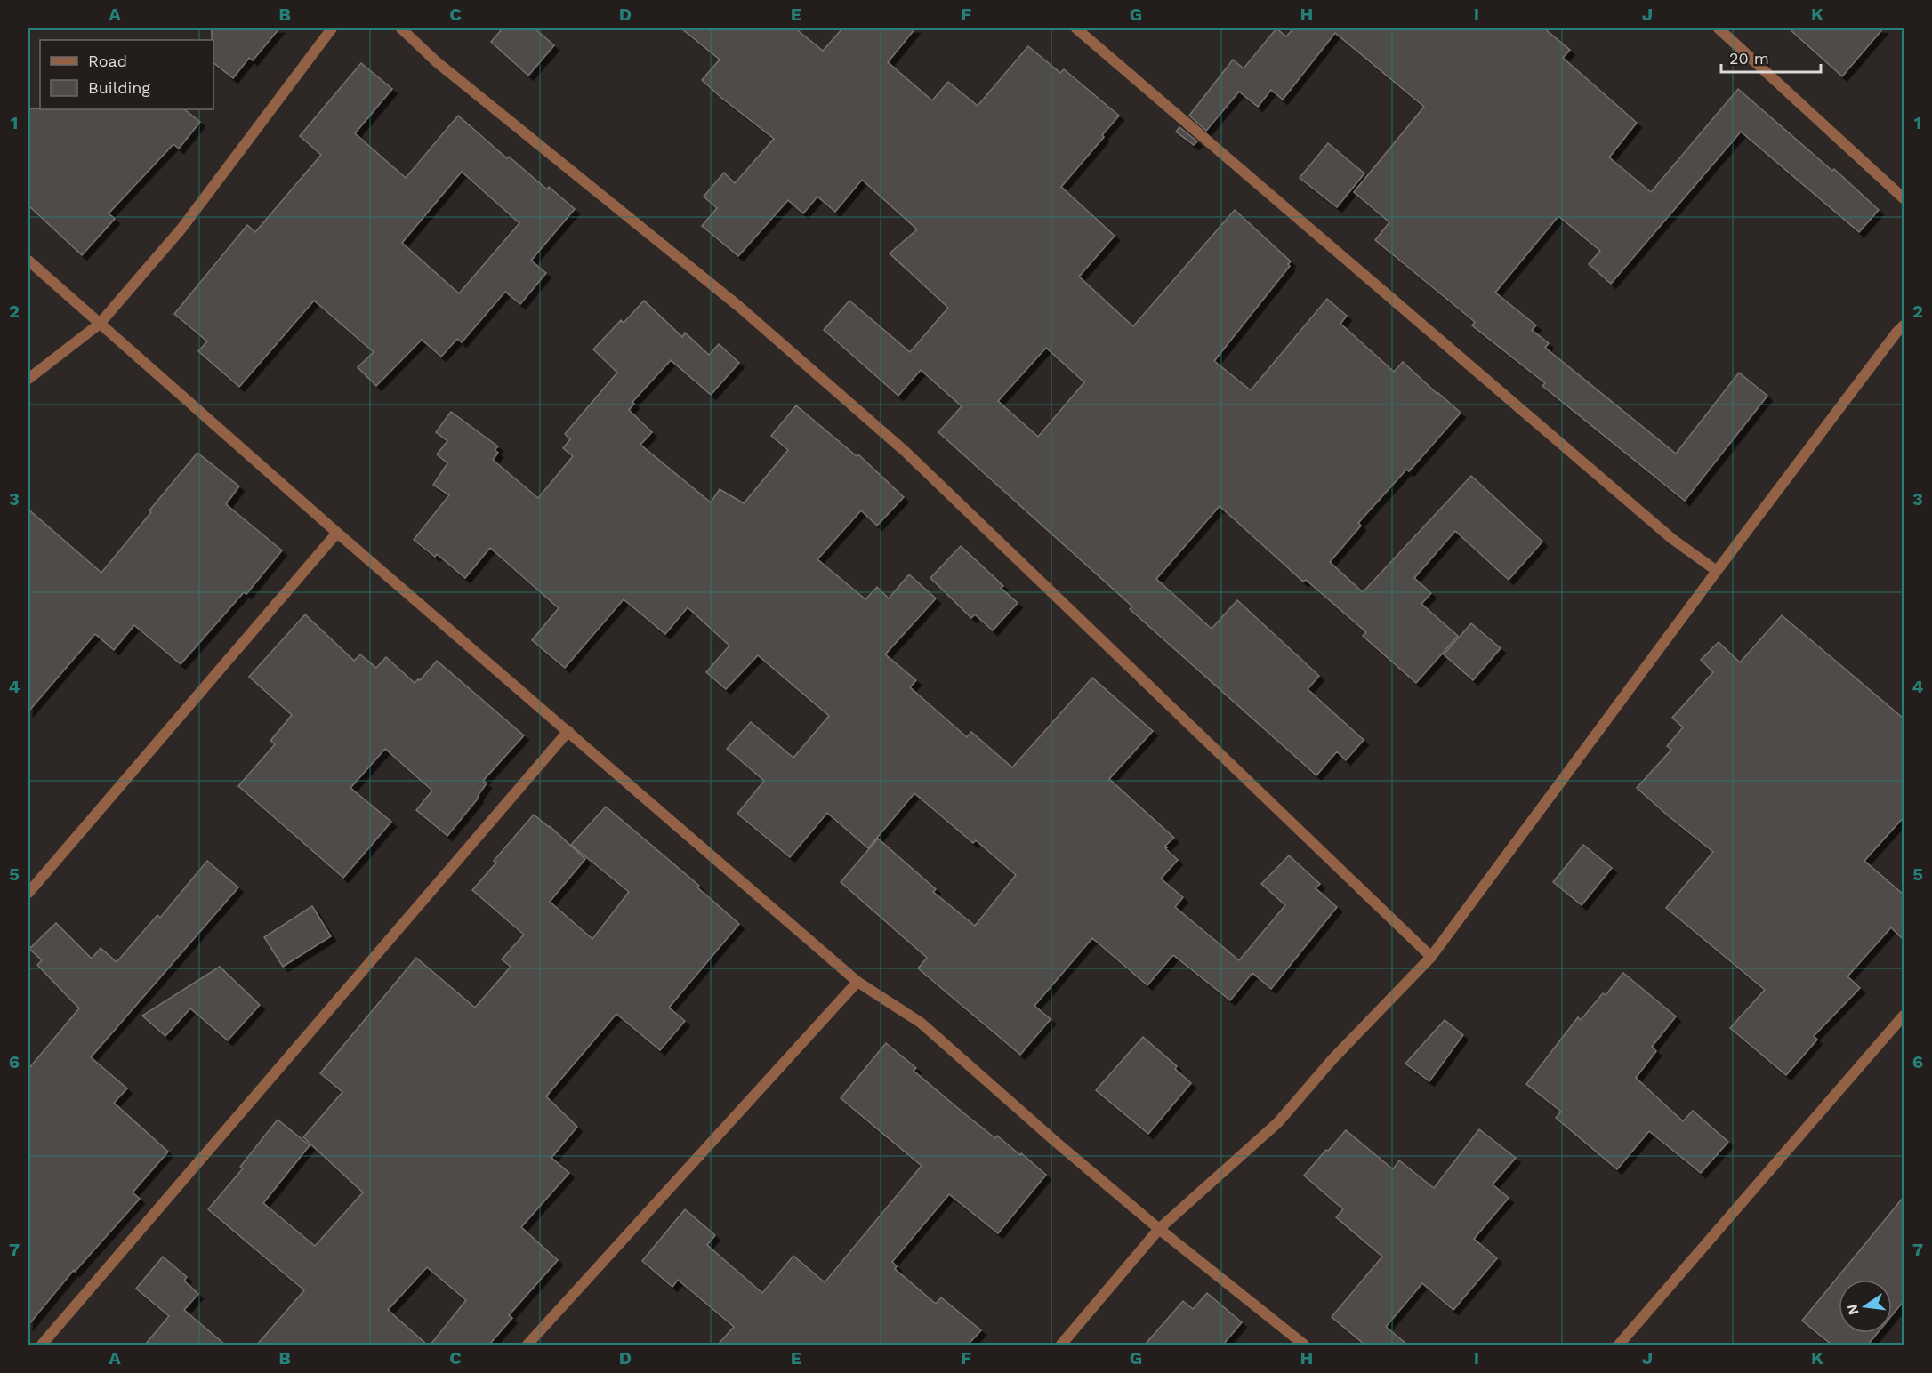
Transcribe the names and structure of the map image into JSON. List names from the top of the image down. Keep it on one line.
{"legend":["Road","Building"],"scale_bar":"20 m","north":"left","grid":{"columns":["A","B","C","D","E","F","G","H","I","J","K"],"rows":["1","2","3","4","5","6","7"]}}
